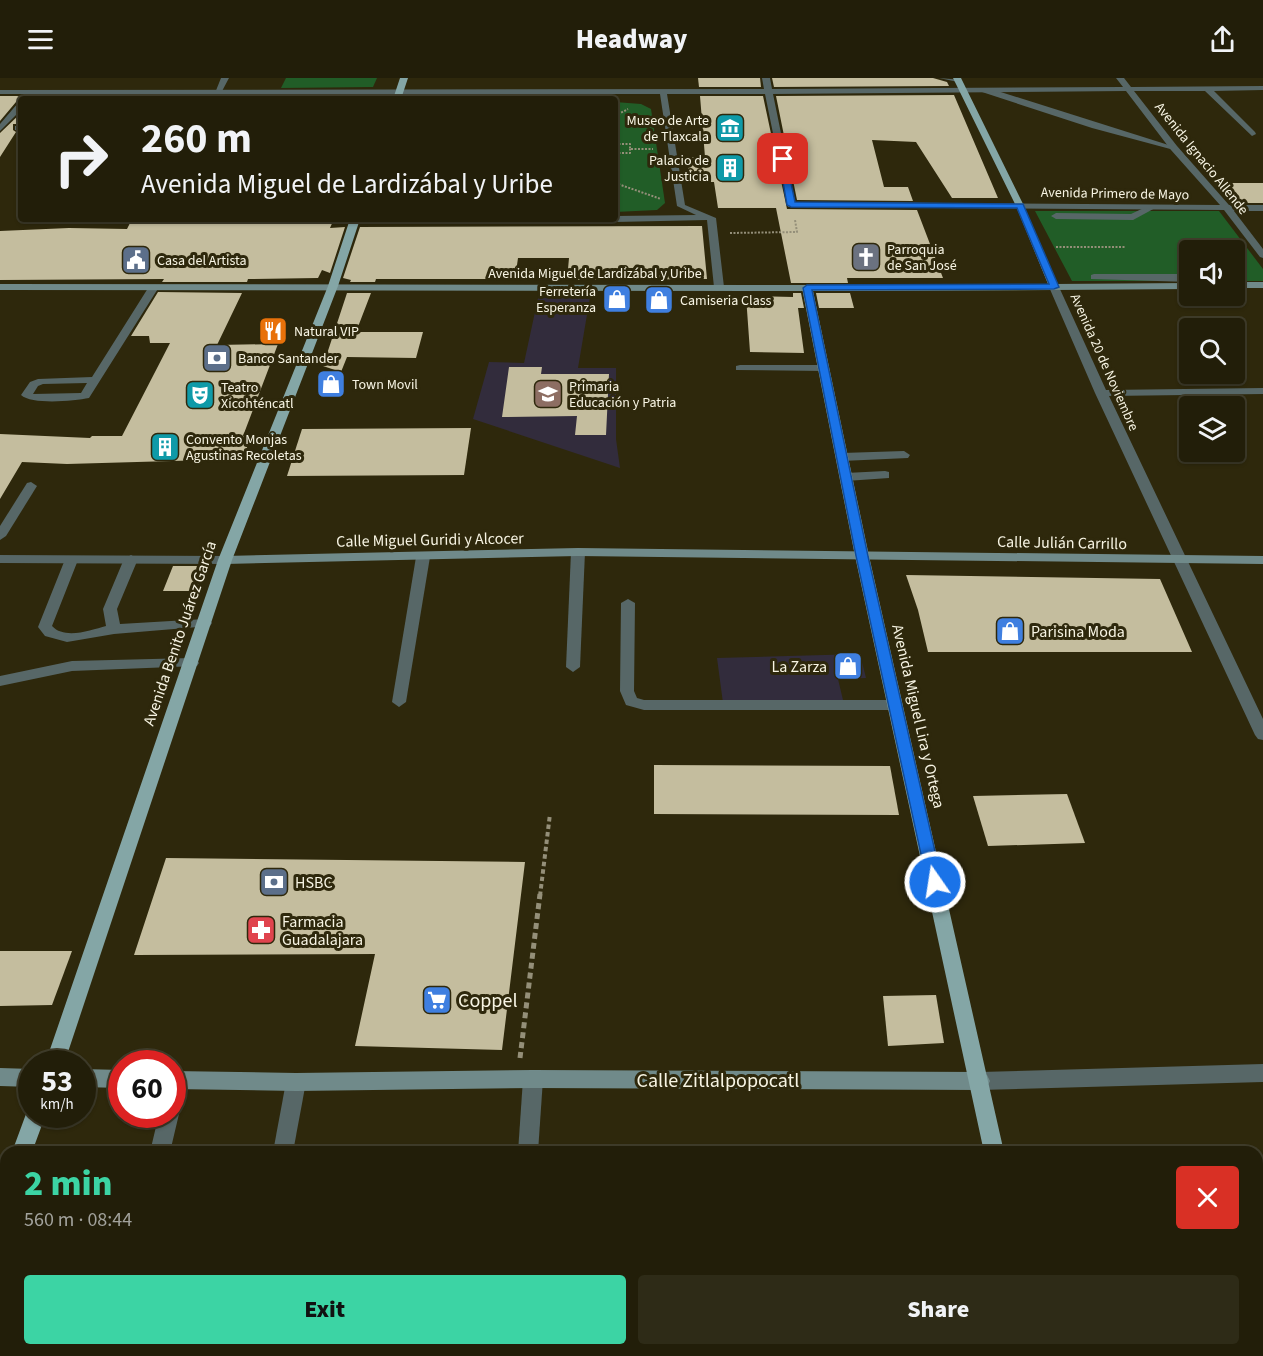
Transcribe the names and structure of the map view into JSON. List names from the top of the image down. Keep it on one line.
{"streets":{"main road":["Avenida Miguel de Lardizábal y Uribe","Avenida 20 de Noviembre","Avenida Benito Juárez García","Avenida Miguel Lira y Ortega"],"street":["Avenida Ignacio Allende","Avenida Primero de Mayo","Calle Miguel Guridi y Alcocer","Calle Julián Carrillo","Calle Zitlalpopocatl"]},"crossings":[["Avenida Ignacio Allende","Avenida Primero de Mayo"],["Avenida Primero de Mayo","Avenida 20 de Noviembre"],["Avenida Miguel de Lardizábal y Uribe","Avenida 20 de Noviembre"],["Avenida Miguel de Lardizábal y Uribe","Avenida Benito Juárez García"],["Avenida Miguel de Lardizábal y Uribe","Avenida Miguel Lira y Ortega"],["Avenida 20 de Noviembre","Calle Julián Carrillo"],["Calle Miguel Guridi y Alcocer","Calle Julián Carrillo"],["Calle Miguel Guridi y Alcocer","Avenida Benito Juárez García"],["Calle Miguel Guridi y Alcocer","Avenida Miguel Lira y Ortega"],["Calle Julián Carrillo","Avenida Miguel Lira y Ortega"],["Avenida Miguel Lira y Ortega","Calle Zitlalpopocatl"]],"places":{"museum":["Museo de Arte de Tlaxcala"],"building":["Palacio de Justicia","Convento Monjas Agustinas Recoletas"],"church":["Parroquia de San José"],"public building":["Casa del Artista"],"shop":["Ferretería Esperanza","Camiseria Class","Town Movil","Parisina Moda","La Zarza"],"restaurant":["Natural VIP"],"bank":["Banco Santander","HSBC"],"school or university":["Primaria Educación y Patria"],"theatre":["Teatro Xicohténcatl"],"pharmacy":["Farmacia Guadalajara"],"supermarket":["Coppel"]},"page":{"header":"Headway","turn":["260 m","Avenida Miguel de Lardizábal y Uribe"],"speed":"53 km/h","limit":"60","heading":["2 min","560 m · 08:44"],"buttons":["Exit","Share"]}}
